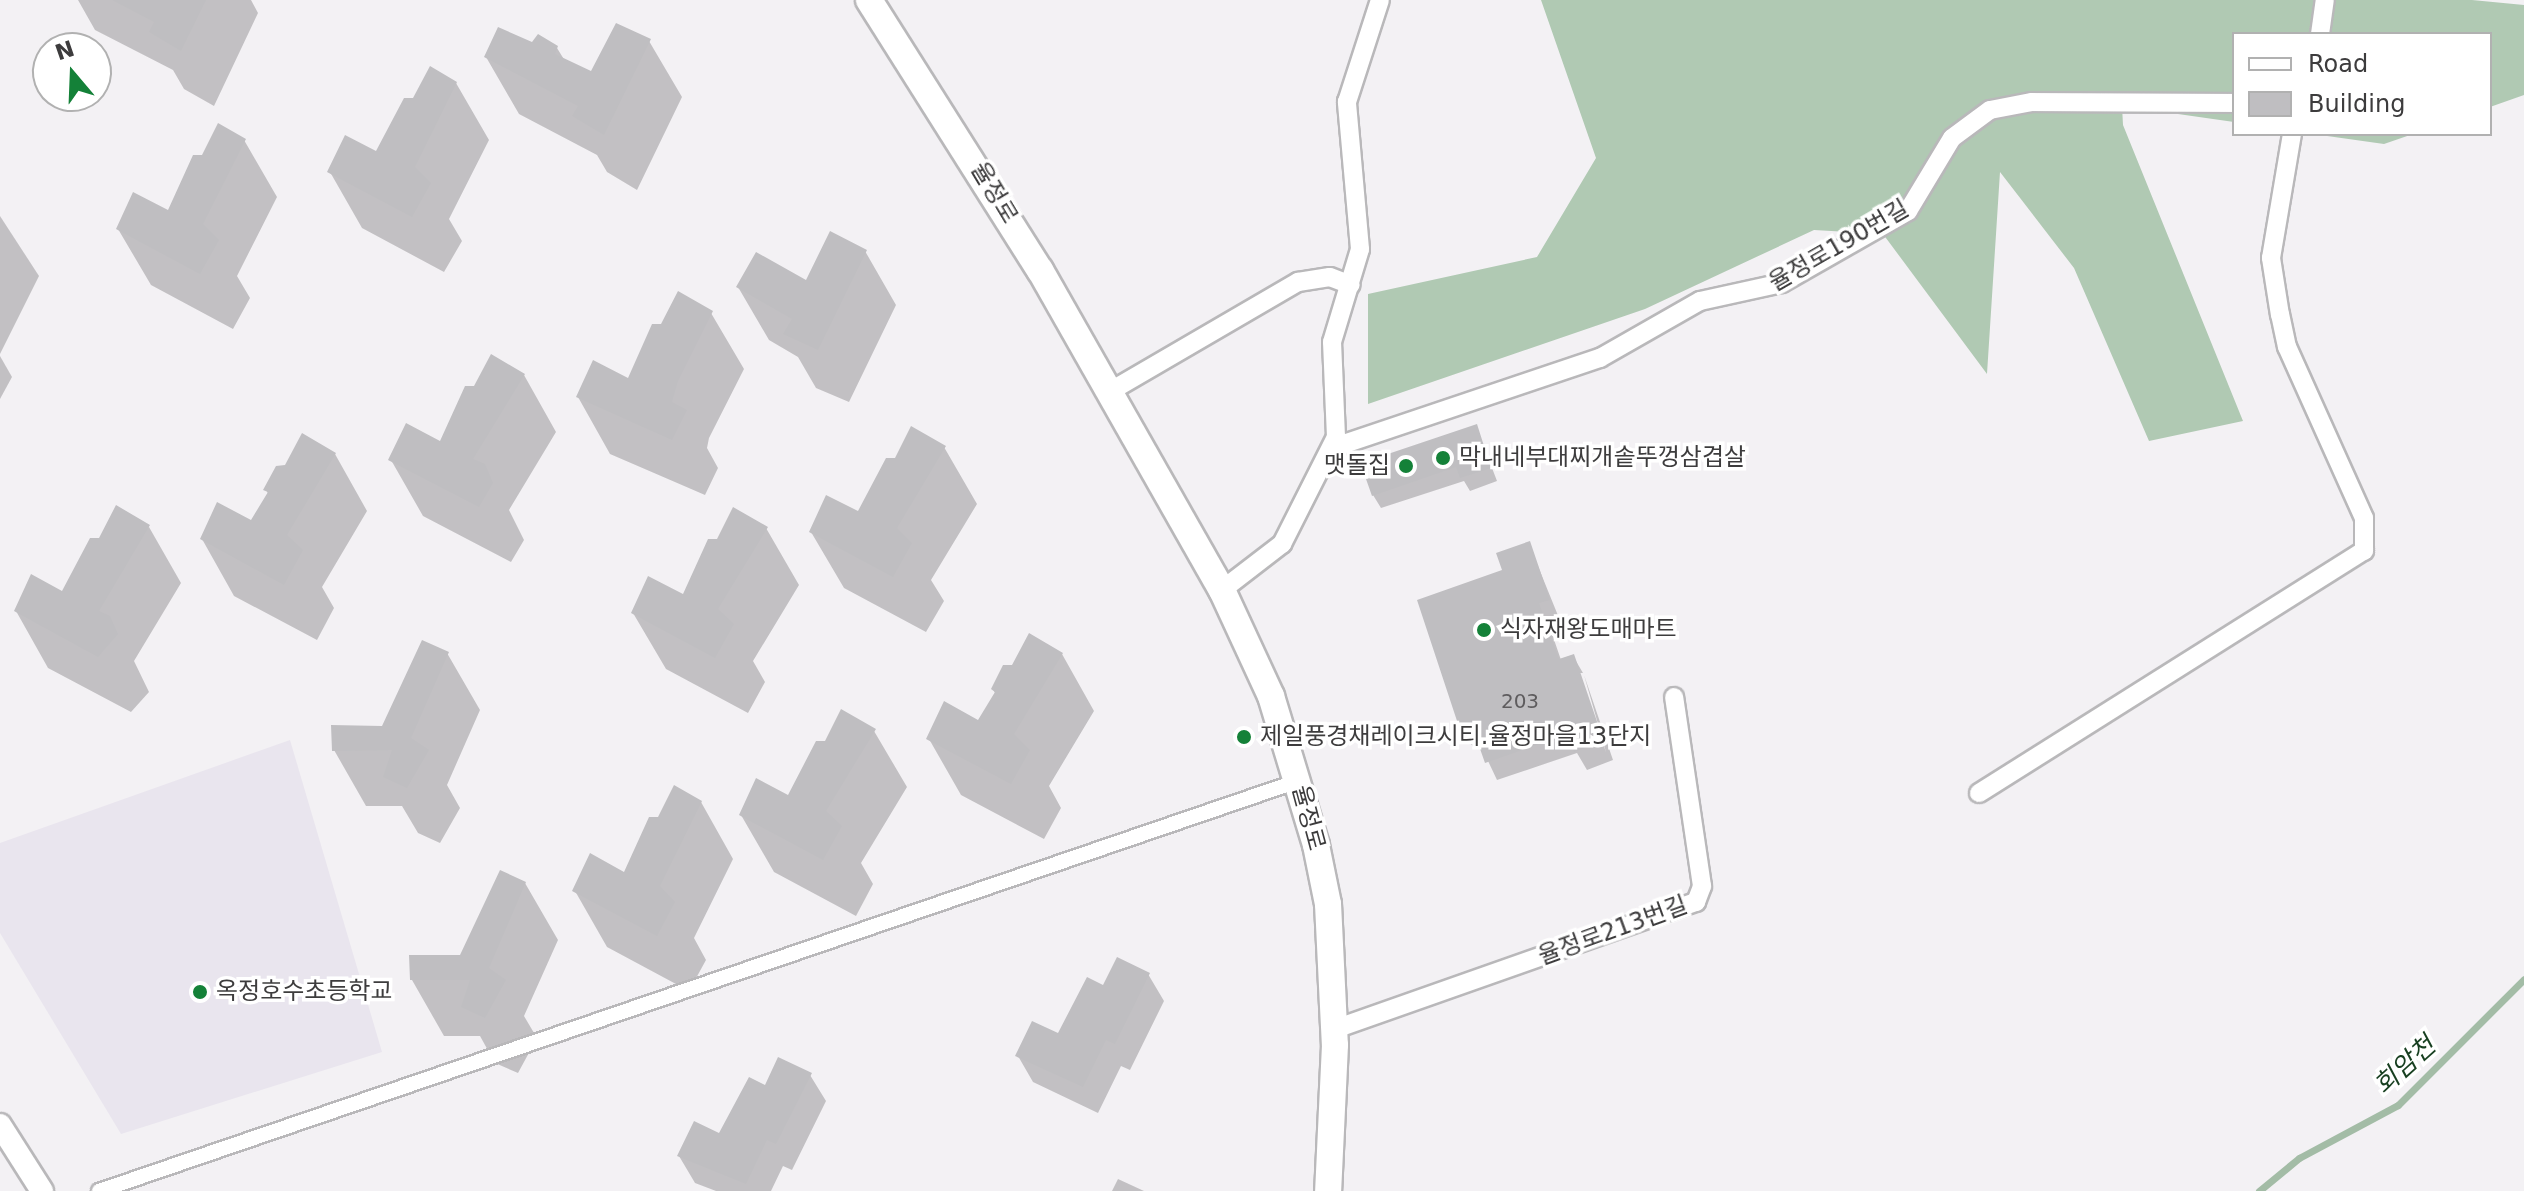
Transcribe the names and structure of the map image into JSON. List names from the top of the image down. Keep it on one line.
{"streets":{"main road":["율정로"],"street":["율정로190번길","율정로213번길"]},"crossings":[["율정로","율정로213번길"]],"water":["회암천"],"places":["막내네부대찌개솥뚜껑삼겹살","맷돌집","식자재왕도매마트","제일풍경채레이크시티.율정마을13단지","옥정호수초등학교"],"house_numbers":["203"],"legend":["Road","Building"],"north":"top"}
